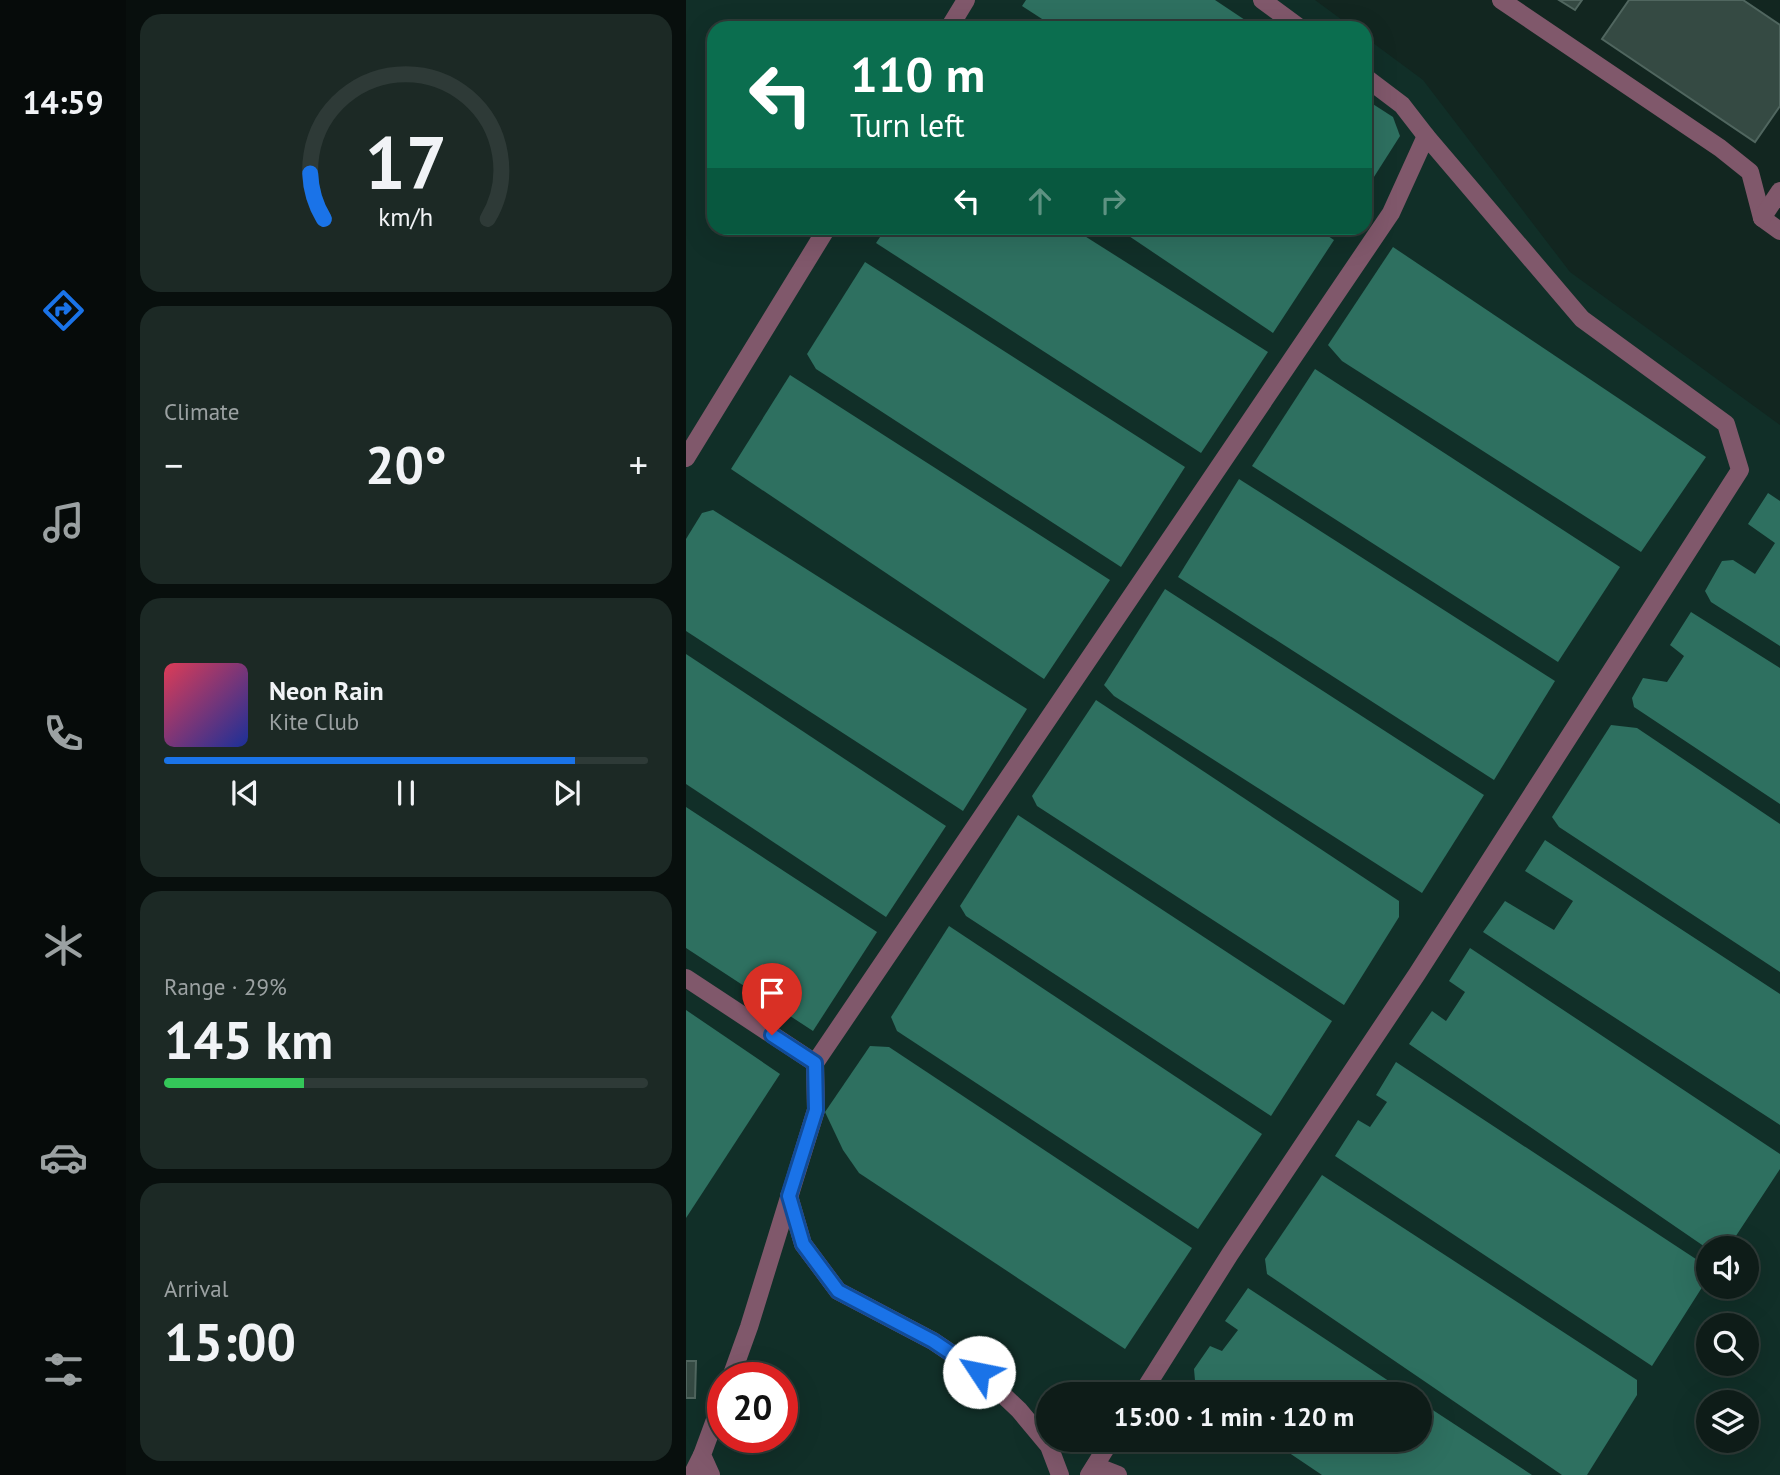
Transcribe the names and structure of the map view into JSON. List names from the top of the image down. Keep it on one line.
{"page":{"tabs":"14:59","turn":["110 m","Turn left"],"tile":["Climate",["Range · 29%","145 km"],["Arrival","15:00"]],"heat":["−","20°","+"],"song":["Neon Rain","Kite Club"],"limit":"20","trip":"15:00 · 1 min · 120 m","gauge":["17","km/h"]}}
